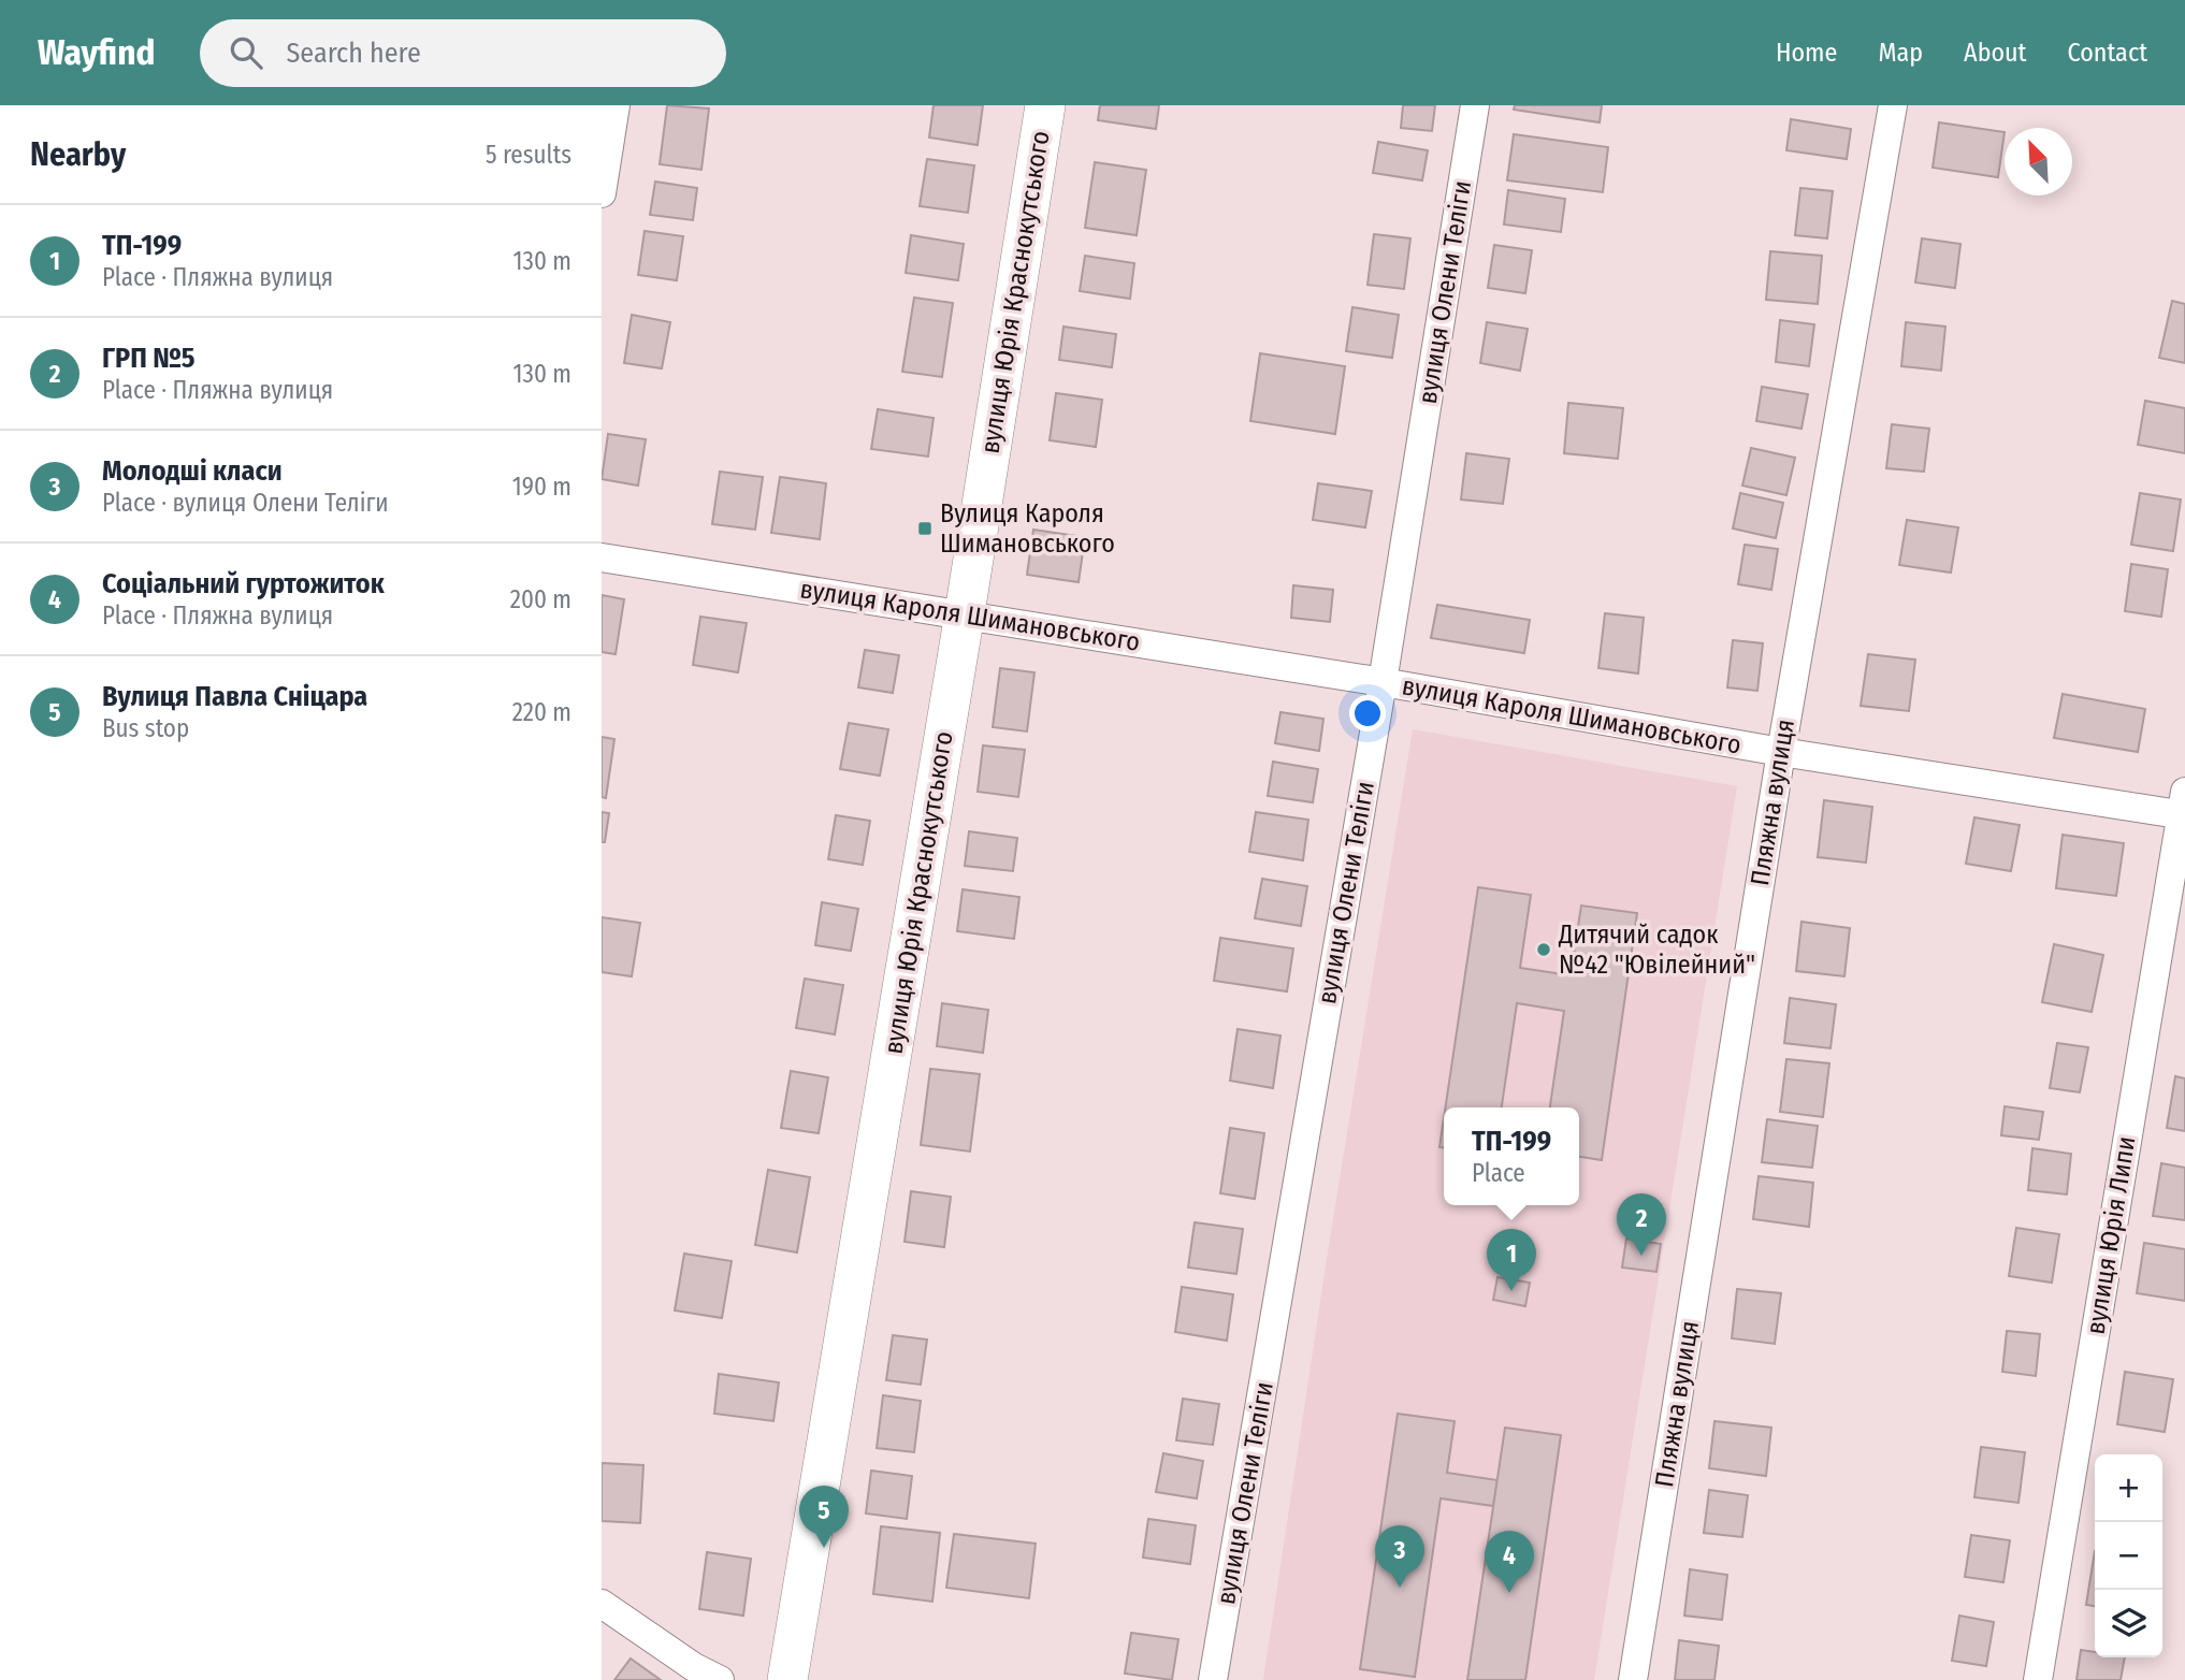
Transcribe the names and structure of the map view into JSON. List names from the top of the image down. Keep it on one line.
{"streets":{"street":["вулиця Юрія Краснокутського","вулиця Олени Теліги","вулиця Кароля Шимановського","Пляжна вулиця","вулиця Юрія Липи"]},"crossings":[["вулиця Юрія Краснокутського","вулиця Кароля Шимановського"],["вулиця Олени Теліги","вулиця Кароля Шимановського"],["вулиця Кароля Шимановського","Пляжна вулиця"],["вулиця Кароля Шимановського","вулиця Юрія Липи"]],"places":{"transit":["Вулиця Кароля Шимановського"],"other":["Дитячий садок №42 \"Ювілейний\""]},"north":"top left","page":{"header":"Wayfind","search":"Search here","nav":["Home","Map","About","Contact"],"heading":["Nearby","5 results"],"list":[{"mark":"1","name":"ТП-199","note":"Place · Пляжна вулиця","value":"130 m"},{"mark":"2","name":"ГРП №5","note":"Place · Пляжна вулиця","value":"130 m"},{"mark":"3","name":"Молодші класи","note":"Place · вулиця Олени Теліги","value":"190 m"},{"mark":"4","name":"Соціальний гуртожиток","note":"Place · Пляжна вулиця","value":"200 m"},{"mark":"5","name":"Вулиця Павла Сніцара","note":"Bus stop","value":"220 m"}],"popup":["ТП-199","Place"],"pins":["2","1","5","3","4"],"map_buttons":["+","−"]}}
